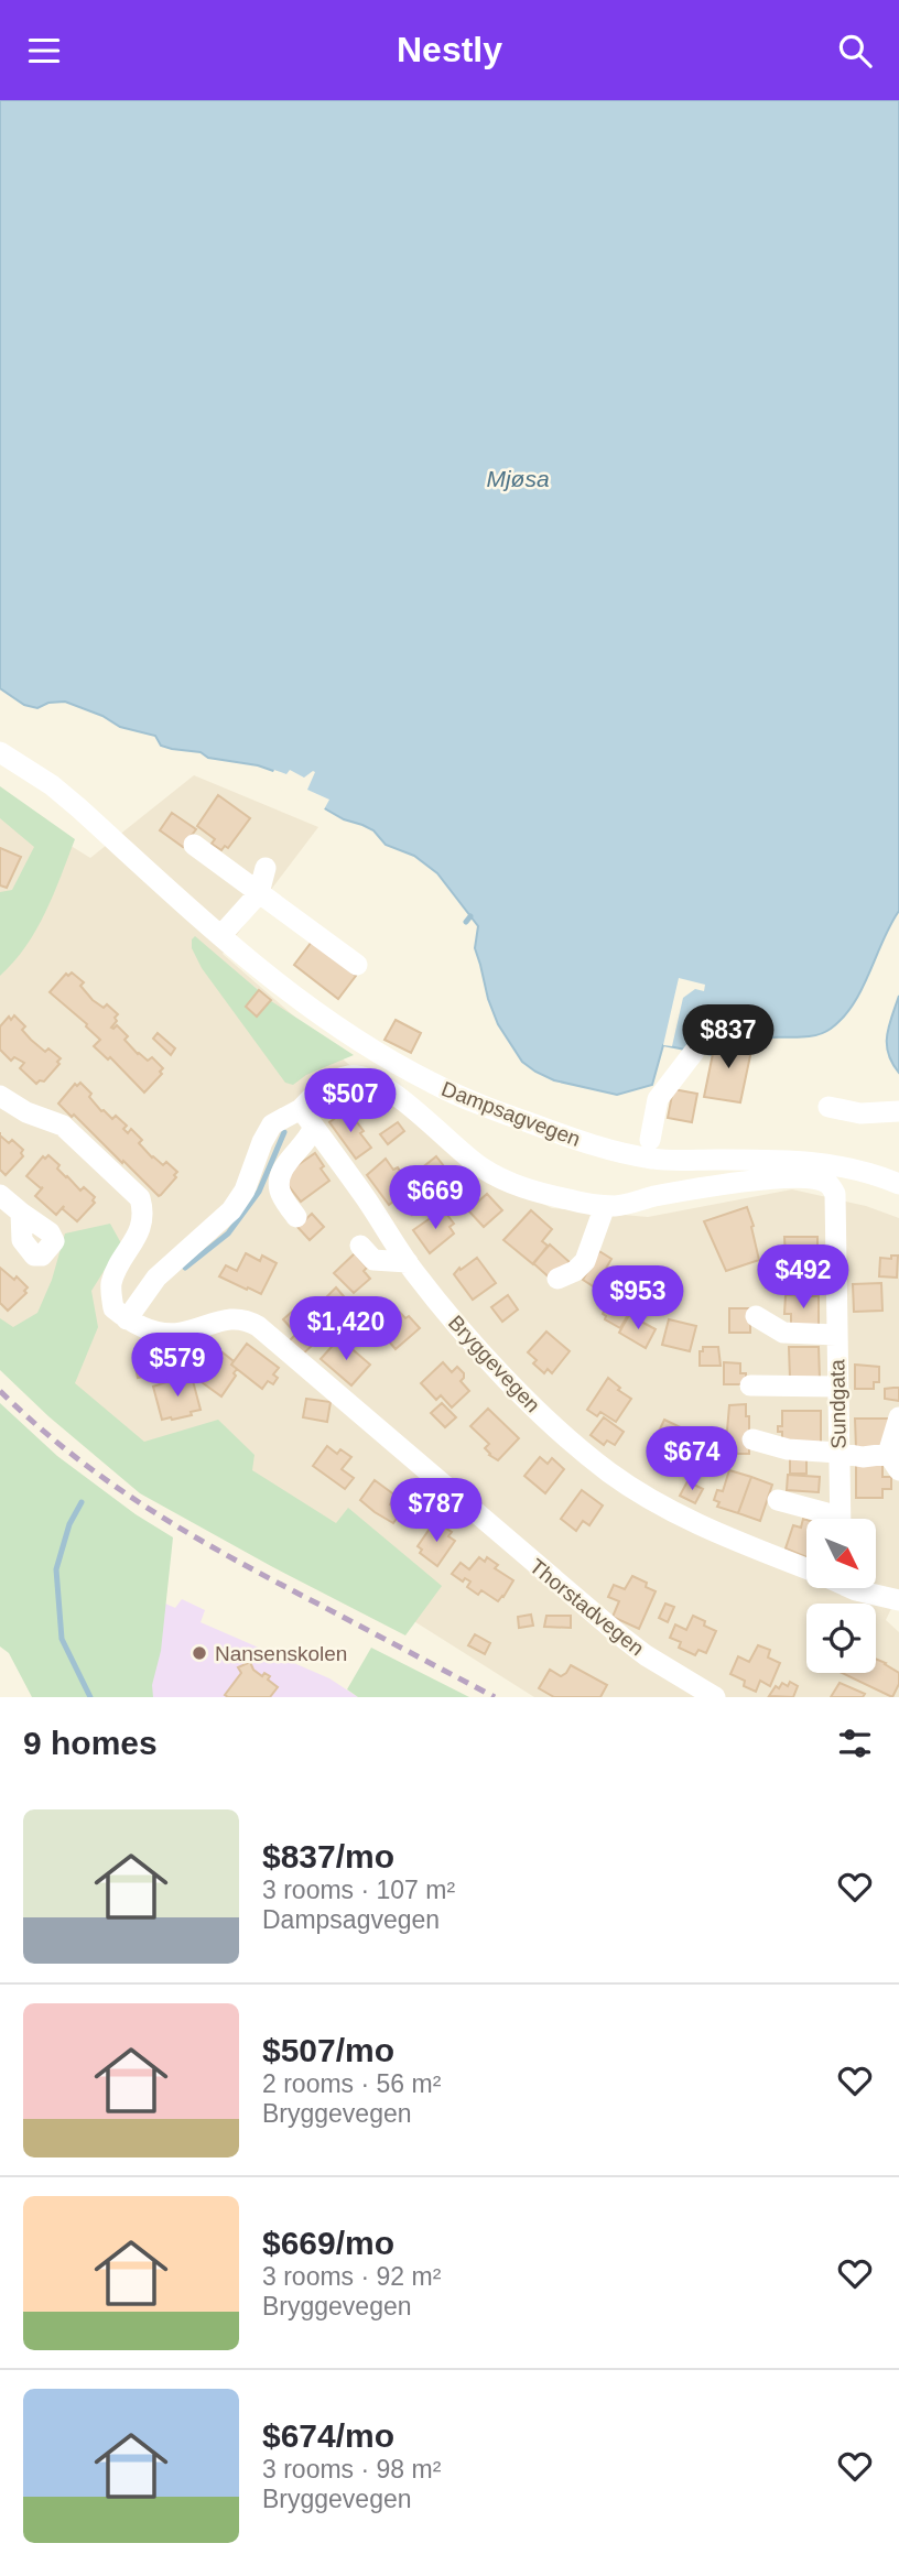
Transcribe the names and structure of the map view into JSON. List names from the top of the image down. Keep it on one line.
{"streets":{"street":["Dampsagvegen","Bryggevegen","Sundgata","Thorstadvegen"]},"water":["Mjøsa"],"places":["Nansenskolen"],"north":"bottom right","page":{"header":"Nestly","price":["$837","$507","$669","$492","$953","$1,420","$579","$674","$787"],"heading":"9 homes","list":[{"name":"$837/mo","note":"3 rooms · 107 m² · Dampsagvegen"},{"name":"$507/mo","note":"2 rooms · 56 m² · Bryggevegen"},{"name":"$669/mo","note":"3 rooms · 92 m² · Bryggevegen"},{"name":"$674/mo","note":"3 rooms · 98 m² · Bryggevegen"}]}}
